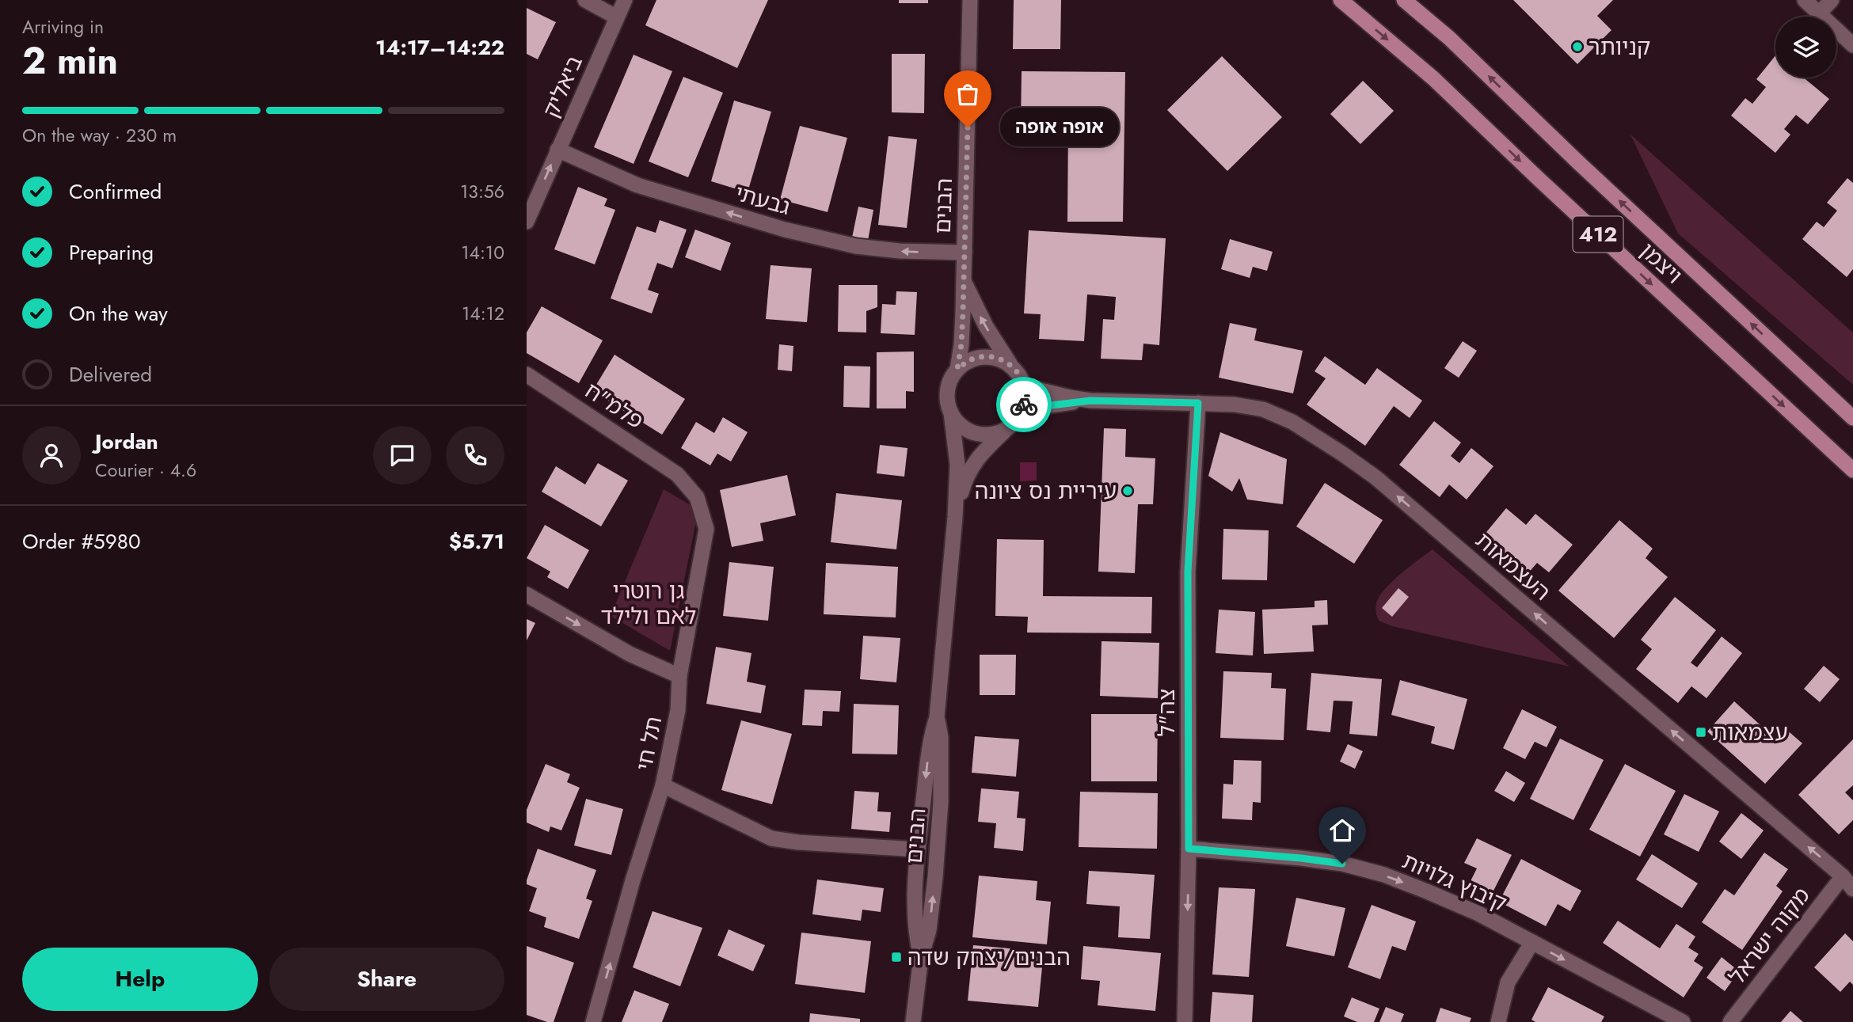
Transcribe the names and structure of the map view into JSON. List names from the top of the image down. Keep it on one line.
{"streets":{"main road":["412","ויצמן"],"street":["ביאליק","גבעתי","הבנים","פלמ\"ח","העצמאות","צה\"ל","תל חי","קיבוץ גלויות","מקוה ישראל"]},"crossings":[["ביאליק","גבעתי"],["גבעתי","הבנים"],["הבנים","העצמאות"],["פלמ\"ח","תל חי"],["העצמאות","צה\"ל"],["העצמאות","מקוה ישראל"],["צה\"ל","קיבוץ גלויות"]],"one_way":["גבעתי","העצמאות","תל חי","קיבוץ גלויות"],"parks":["גן רוטרי לאם ולילד"],"places":{"other":["קניותר","אופה אופה","עיריית נס ציונה"],"transit":["עצמאות","הבנים/יצחק שדה"]},"page":{"heading":["2 min","Arriving in","14:17–14:22"],"panel":["Jordan","Courier · 4.6","Order #5980","$5.71"],"bar":"On the way · 230 m","bubble":"אופה אופה","list":[["Confirmed","13:56"],["Preparing","14:10"],["On the way","14:12"],"Delivered"],"buttons":["Help","Share"]}}
